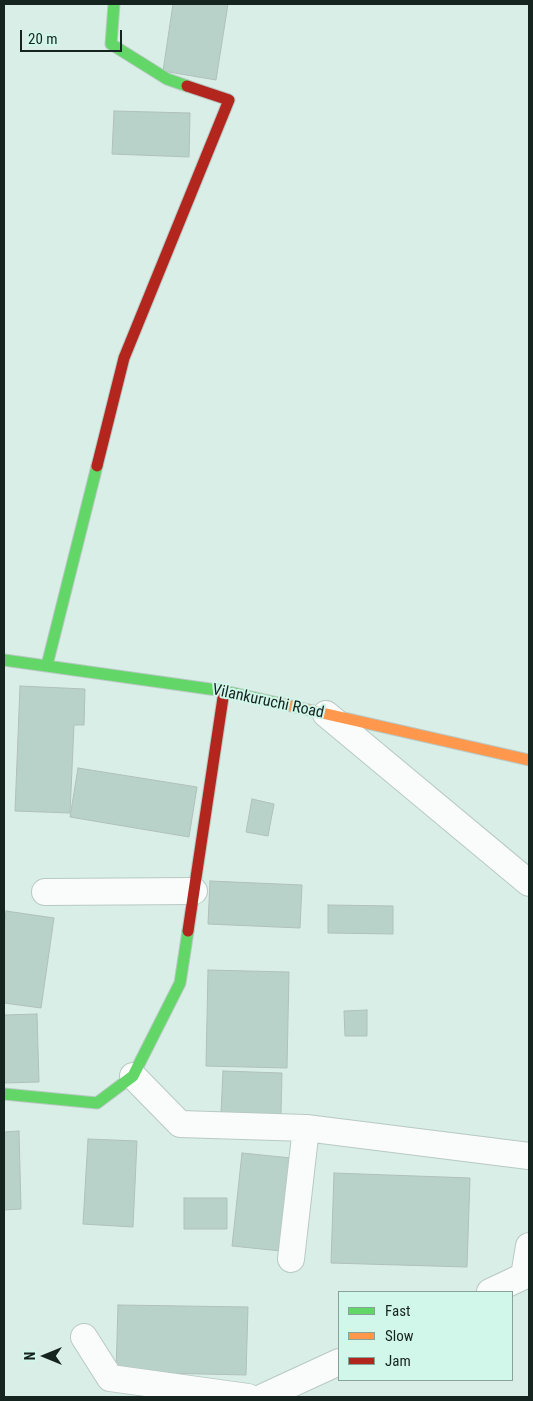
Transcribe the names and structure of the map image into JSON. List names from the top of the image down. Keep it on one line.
{"streets":{"street":["Vilankuruchi Road"]},"legend":["Fast","Slow","Jam"],"scale_bar":"20 m","north":"left"}
